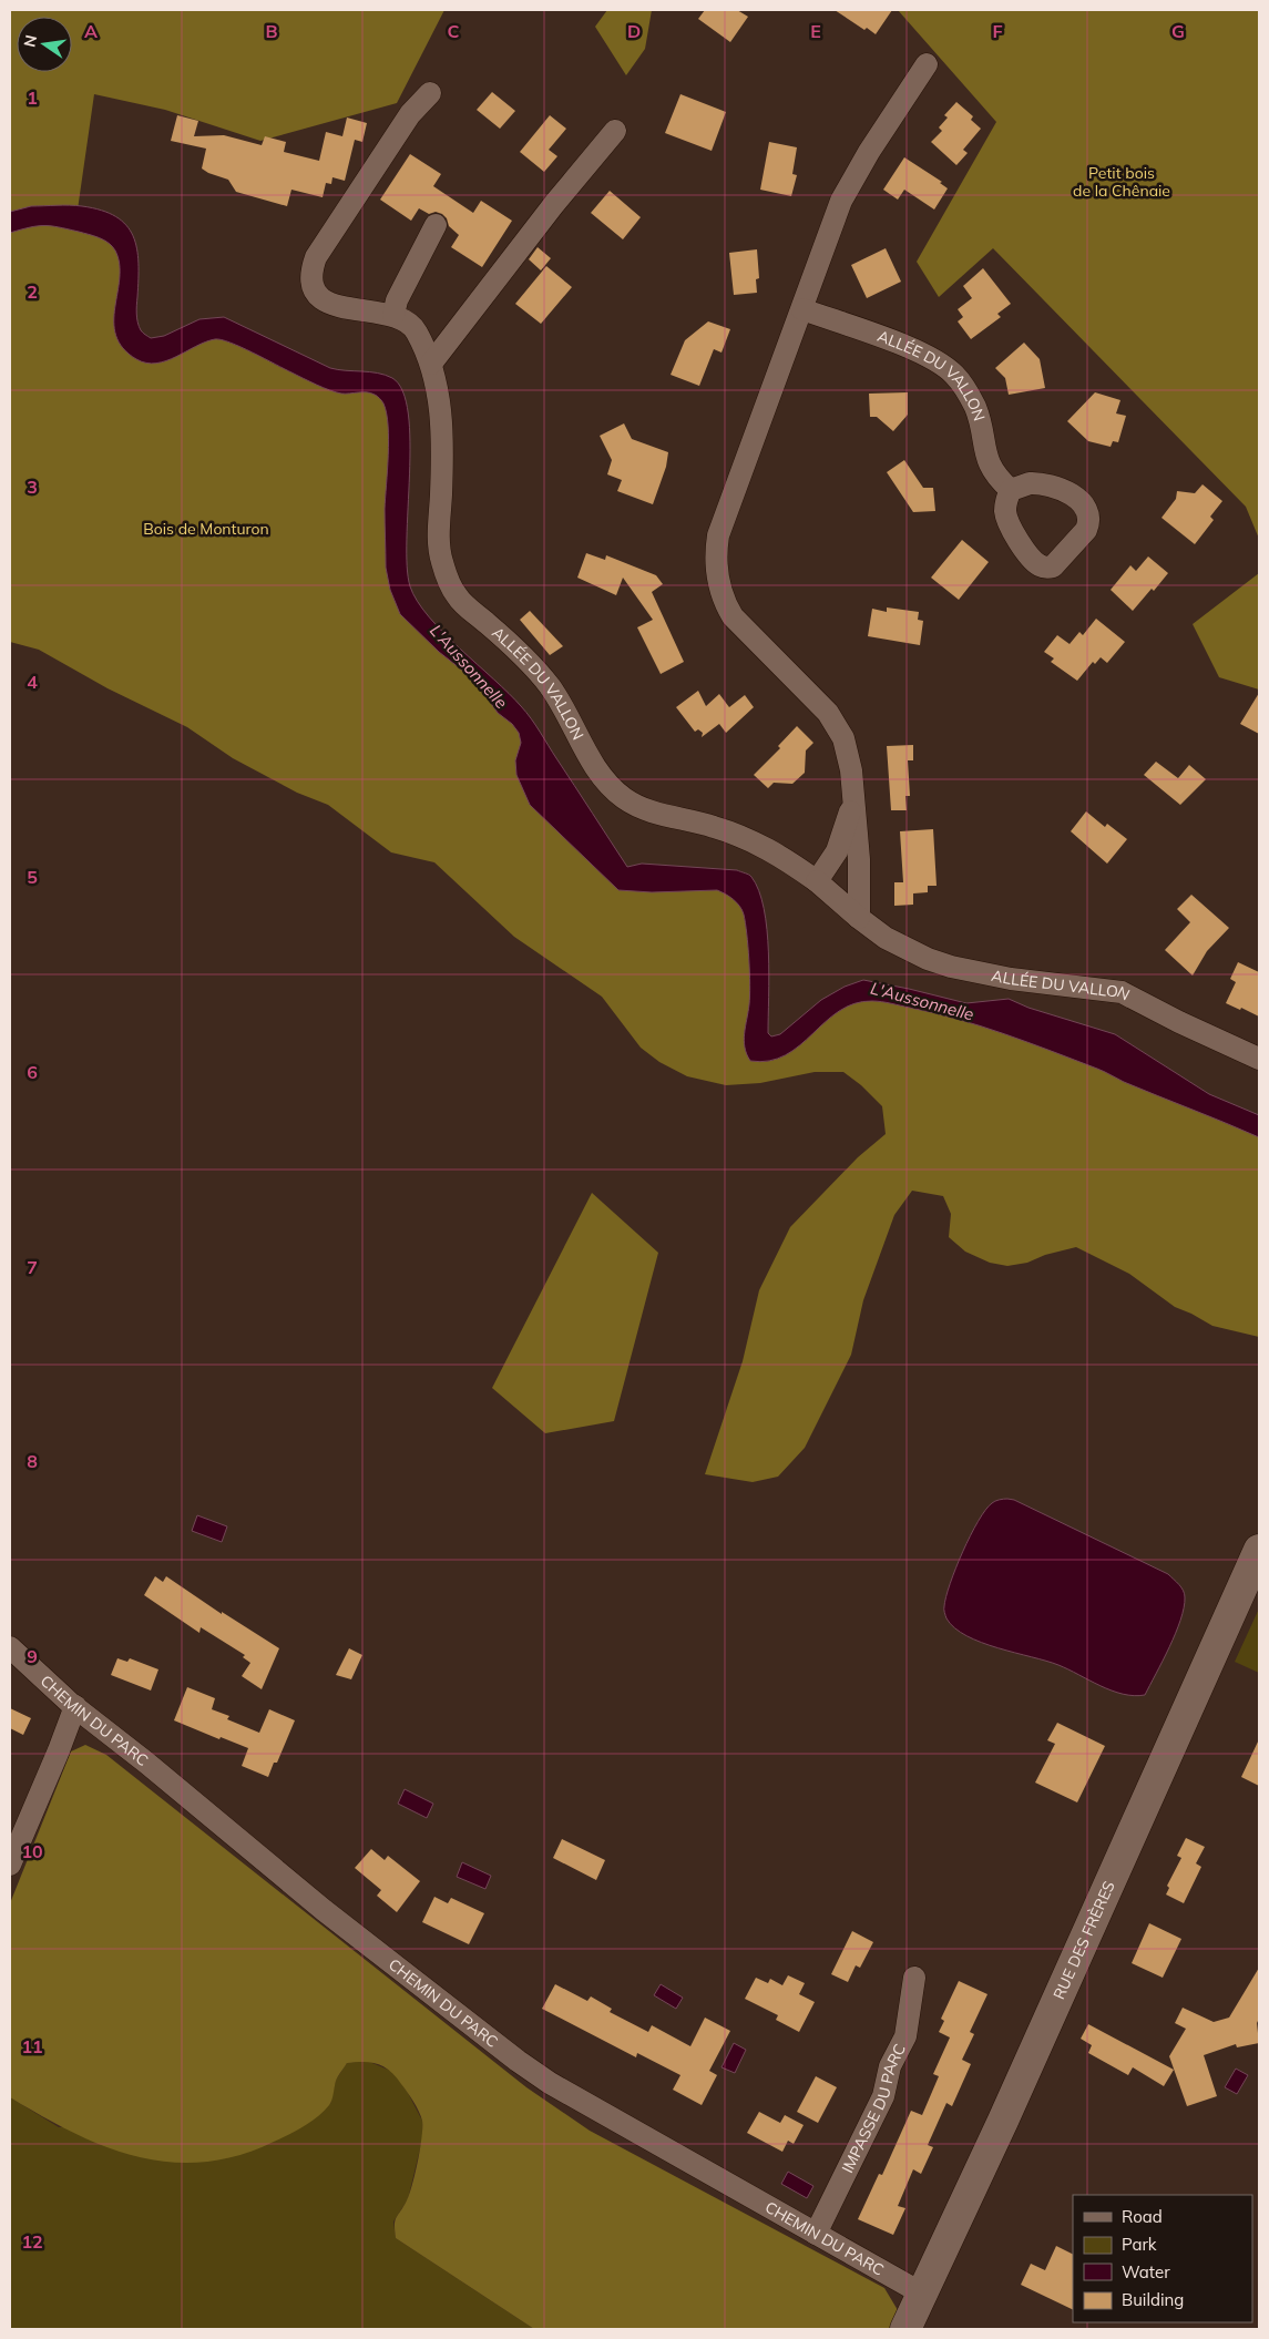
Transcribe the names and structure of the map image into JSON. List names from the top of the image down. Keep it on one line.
{"streets":{"main road":["RUE DES FRÈRES"],"street":["ALLÉE DU VALLON","CHEMIN DU PARC","IMPASSE DU PARC"]},"crossings":[["CHEMIN DU PARC","RUE DES FRÈRES"],["CHEMIN DU PARC","IMPASSE DU PARC"]],"water":["L'Aussonnelle"],"parks":["Petit bois de la Chênaie","Bois de Monturon"],"legend":["Road","Park","Water","Building"],"north":"left","grid":{"columns":["A","B","C","D","E","F","G"],"rows":["1","2","3","4","5","6","7","8","9","10","11","12"]}}
